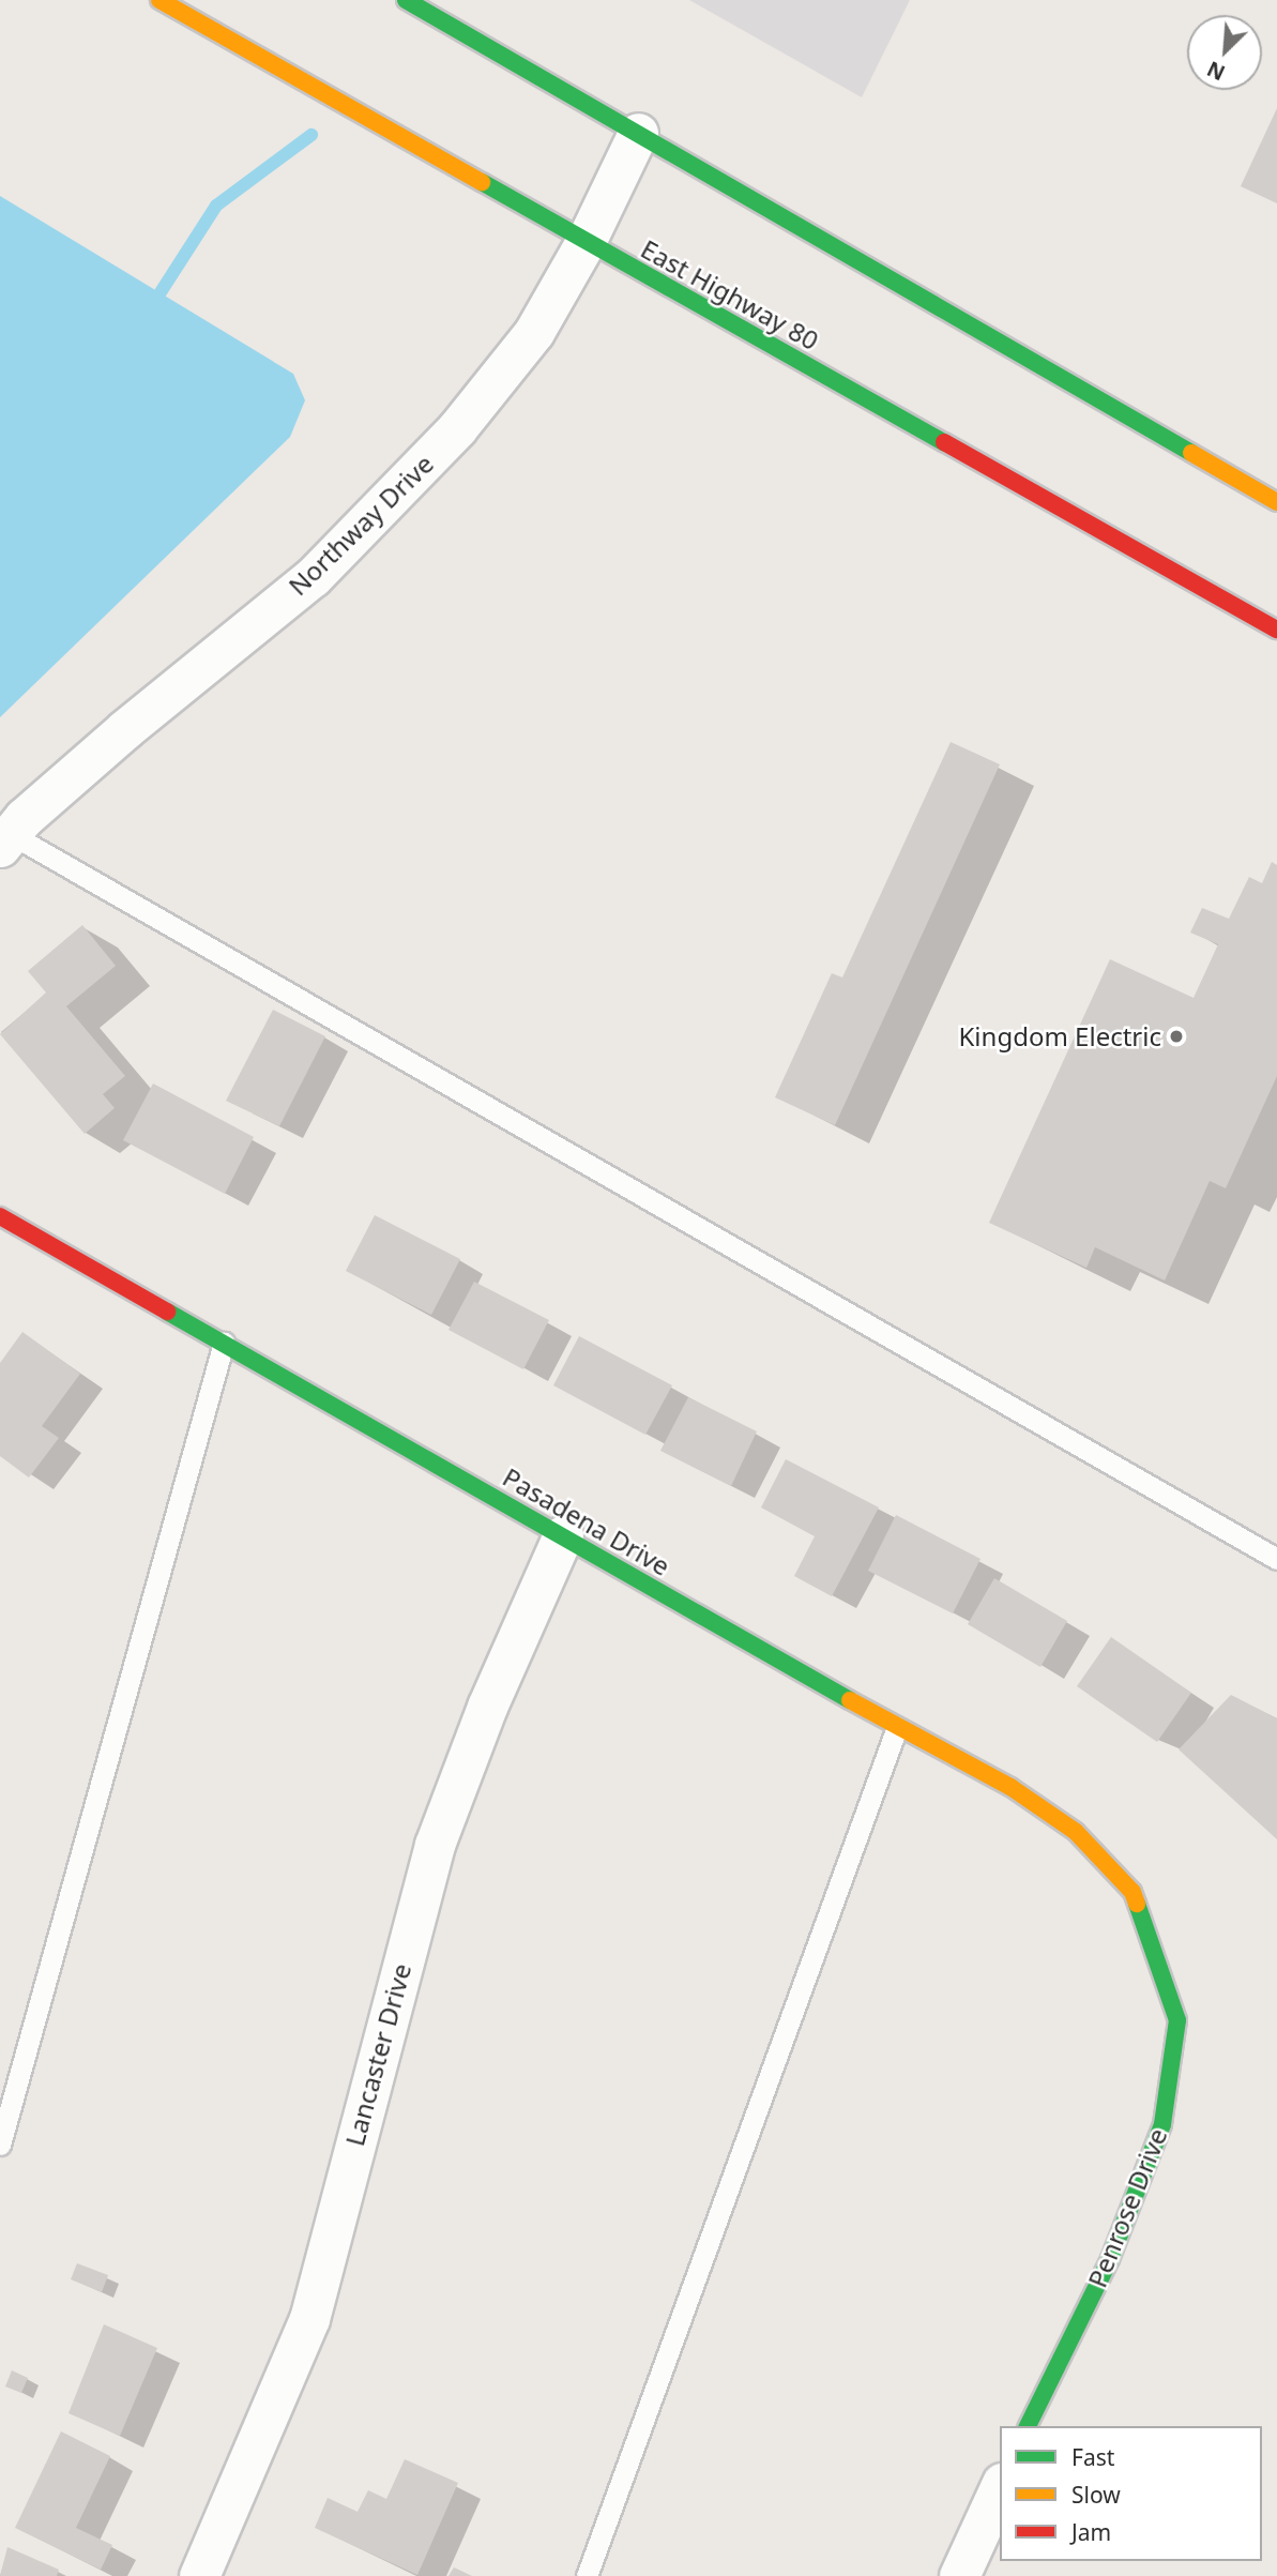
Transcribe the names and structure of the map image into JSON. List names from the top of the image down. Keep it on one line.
{"streets":{"main road":["East Highway 80","Pasadena Drive","Penrose Drive"],"street":["Northway Drive","Lancaster Drive"]},"crossings":[["East Highway 80","Northway Drive"],["Pasadena Drive","Lancaster Drive"],["Pasadena Drive","Penrose Drive"]],"places":["Kingdom Electric"],"legend":["Fast","Slow","Jam"],"north":"bottom left"}
